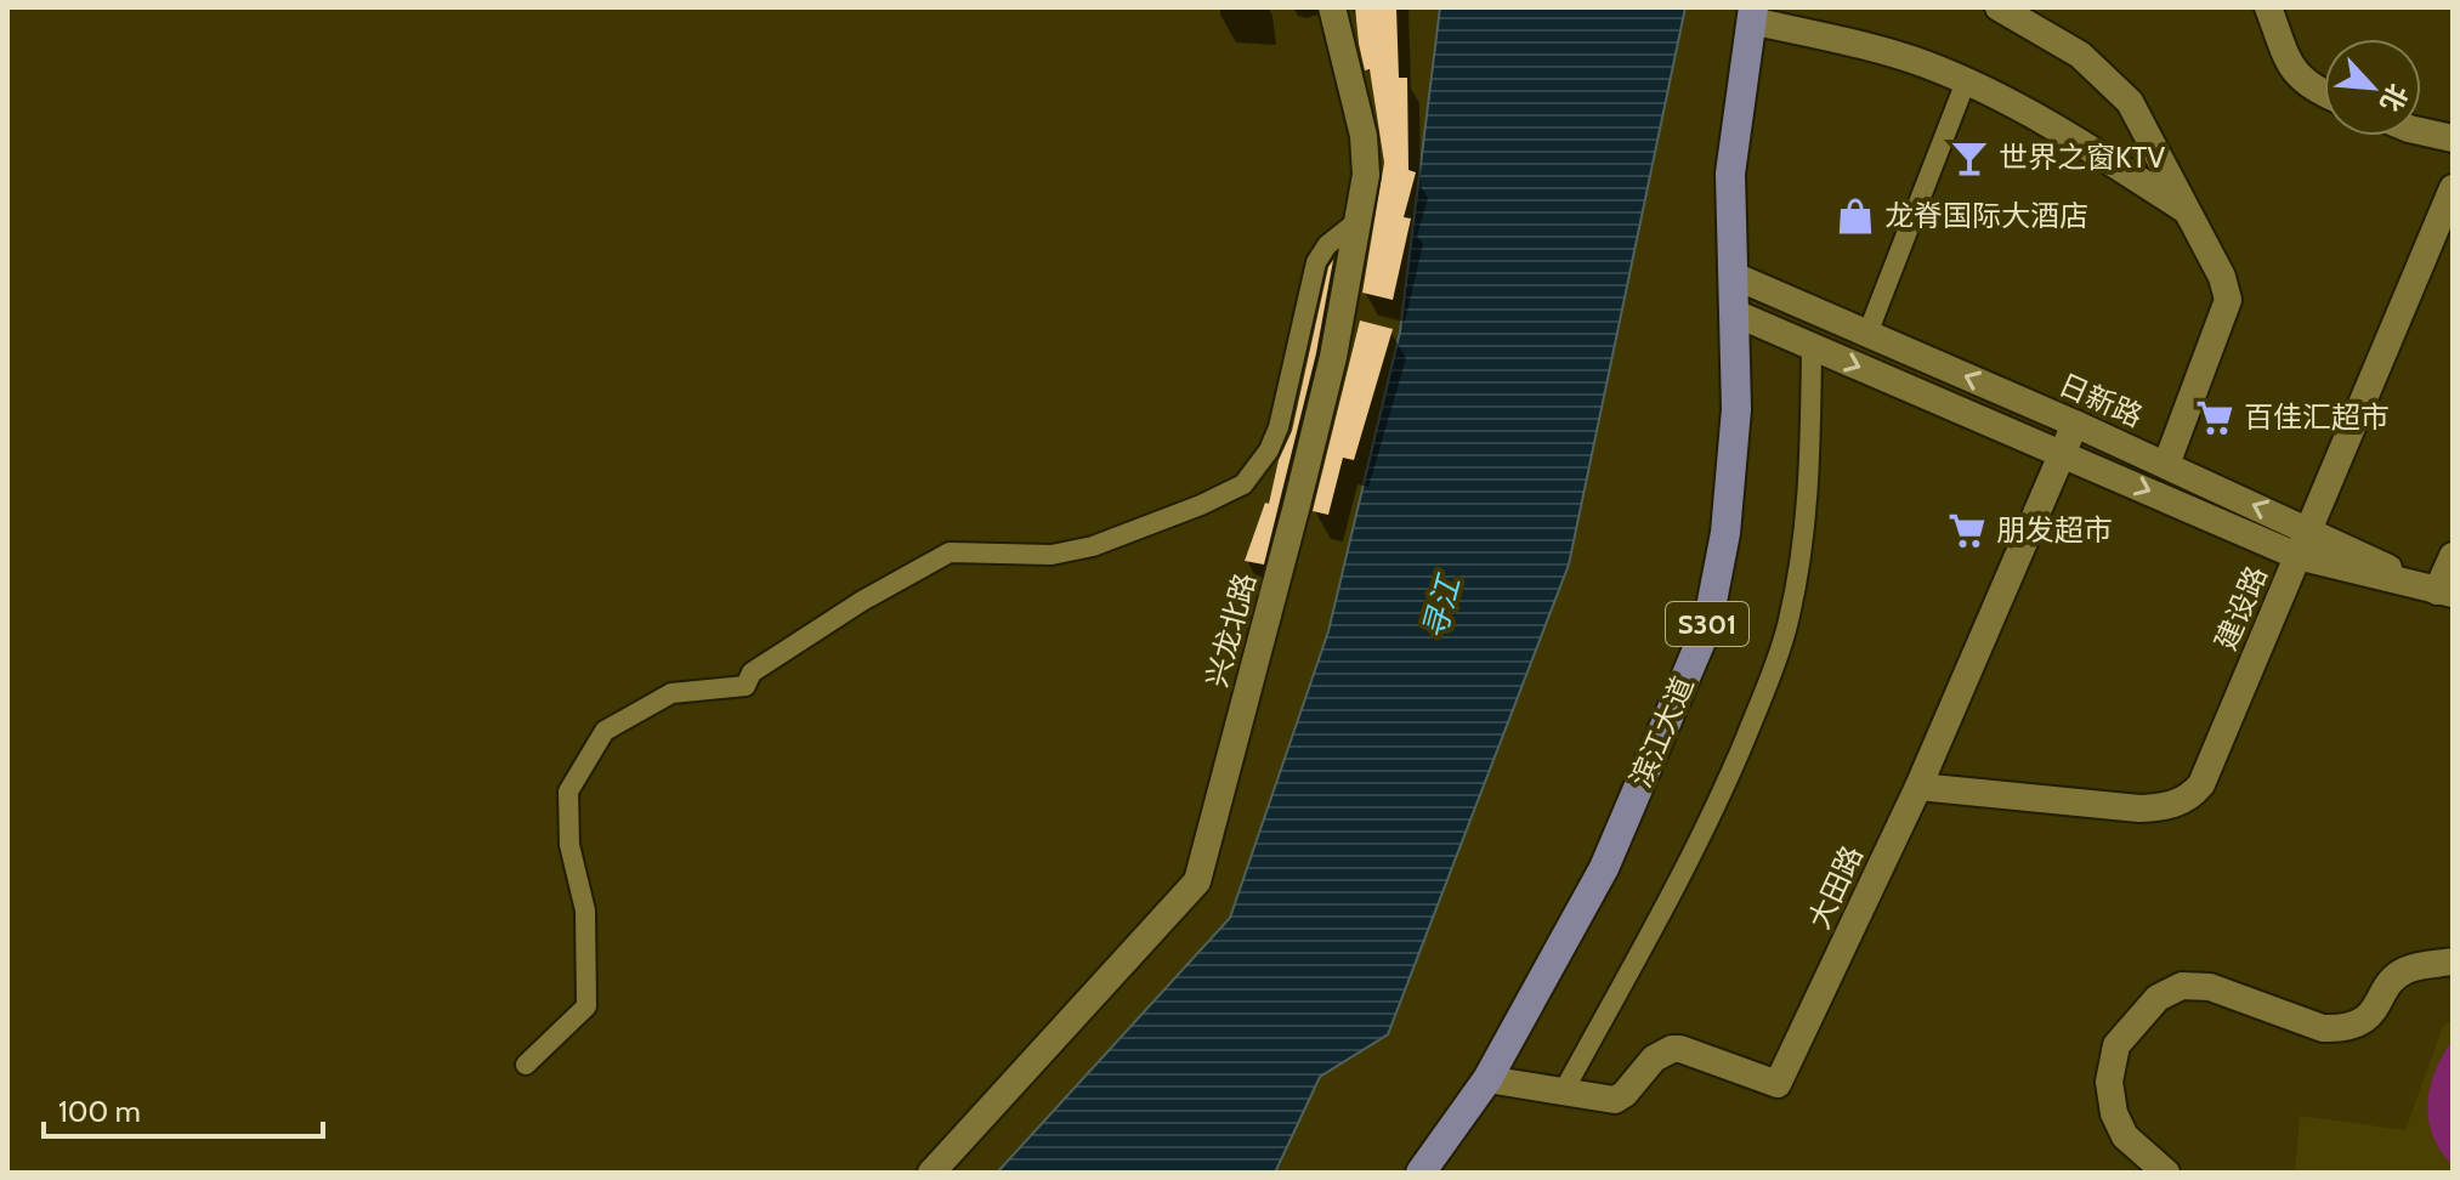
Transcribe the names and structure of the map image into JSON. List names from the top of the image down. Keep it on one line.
{"streets":{"main road":["S301","滨江大道"],"street":["日新路","建设路","兴龙北路","大田路"]},"crossings":[["日新路","建设路"],["日新路","滨江大道"],["日新路","大田路"],["建设路","大田路"],["滨江大道","大田路"]],"water":["寻江"],"places":{"bar":["世界之窗KTV"],"shop":["龙脊国际大酒店"],"supermarket":["百佳汇超市","朋发超市"]},"scale_bar":"100 m","north":"bottom right"}
